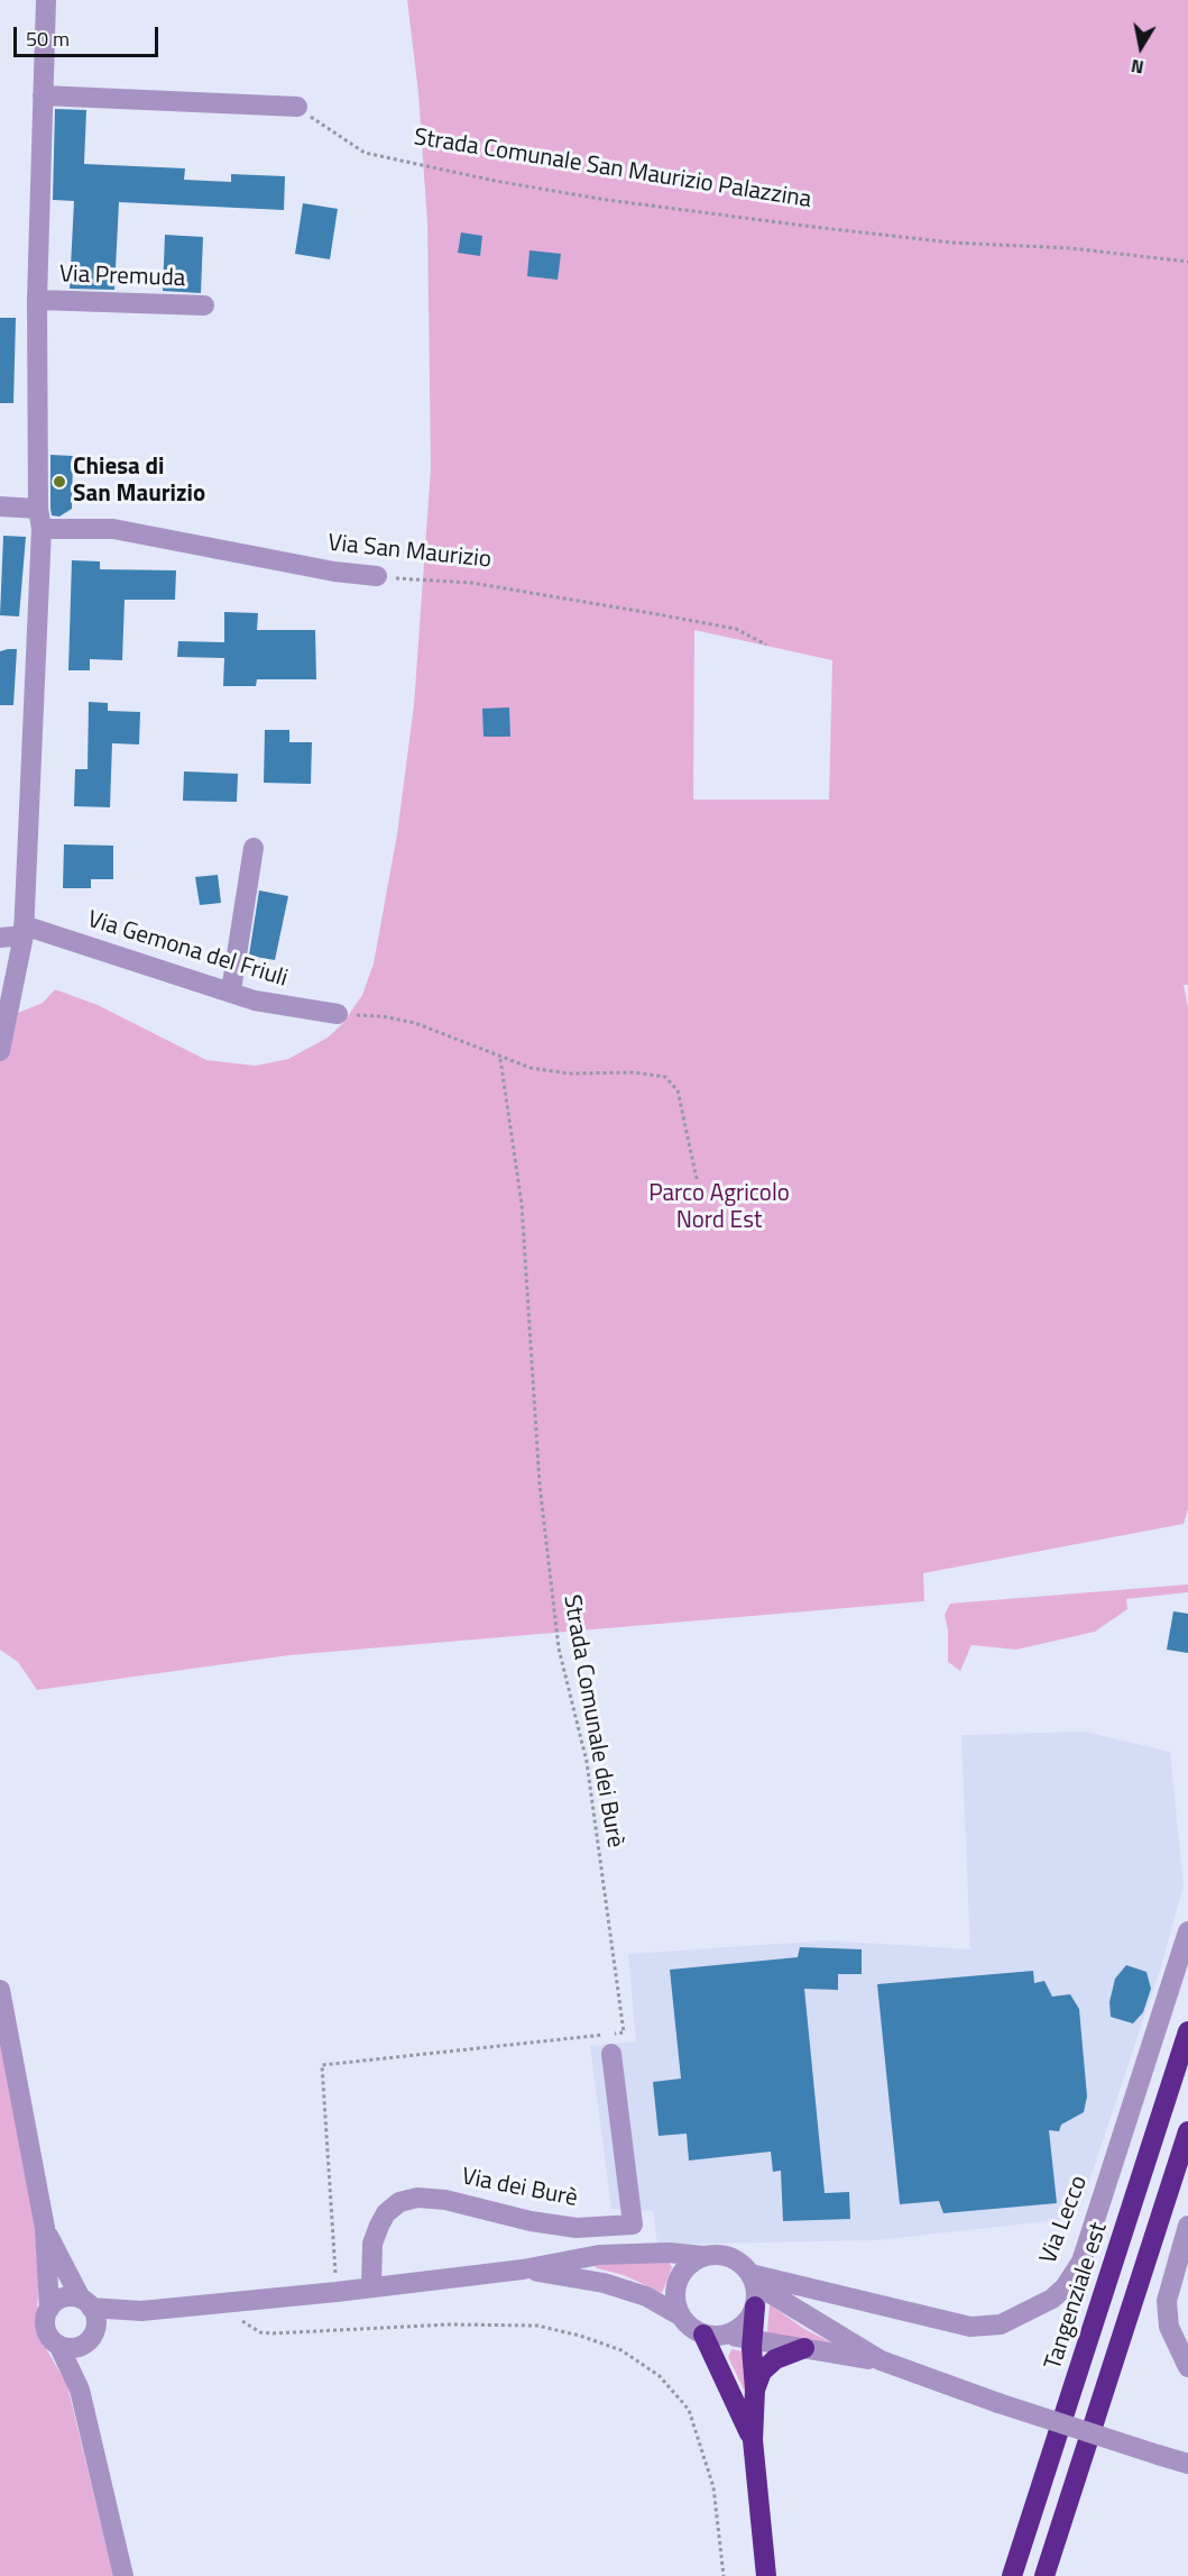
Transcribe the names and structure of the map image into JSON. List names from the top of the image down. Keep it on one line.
{"streets":{"highway":["Tangenziale est"],"street":["Via Premuda","Via San Maurizio","Via Gemona del Friuli","Via dei Burè","Via Lecco"],"path":["Strada Comunale San Maurizio Palazzina","Strada Comunale dei Burè"]},"parks":["Parco Agricolo Nord Est"],"places":["Chiesa di San Maurizio"],"scale_bar":"50 m","north":"bottom"}
